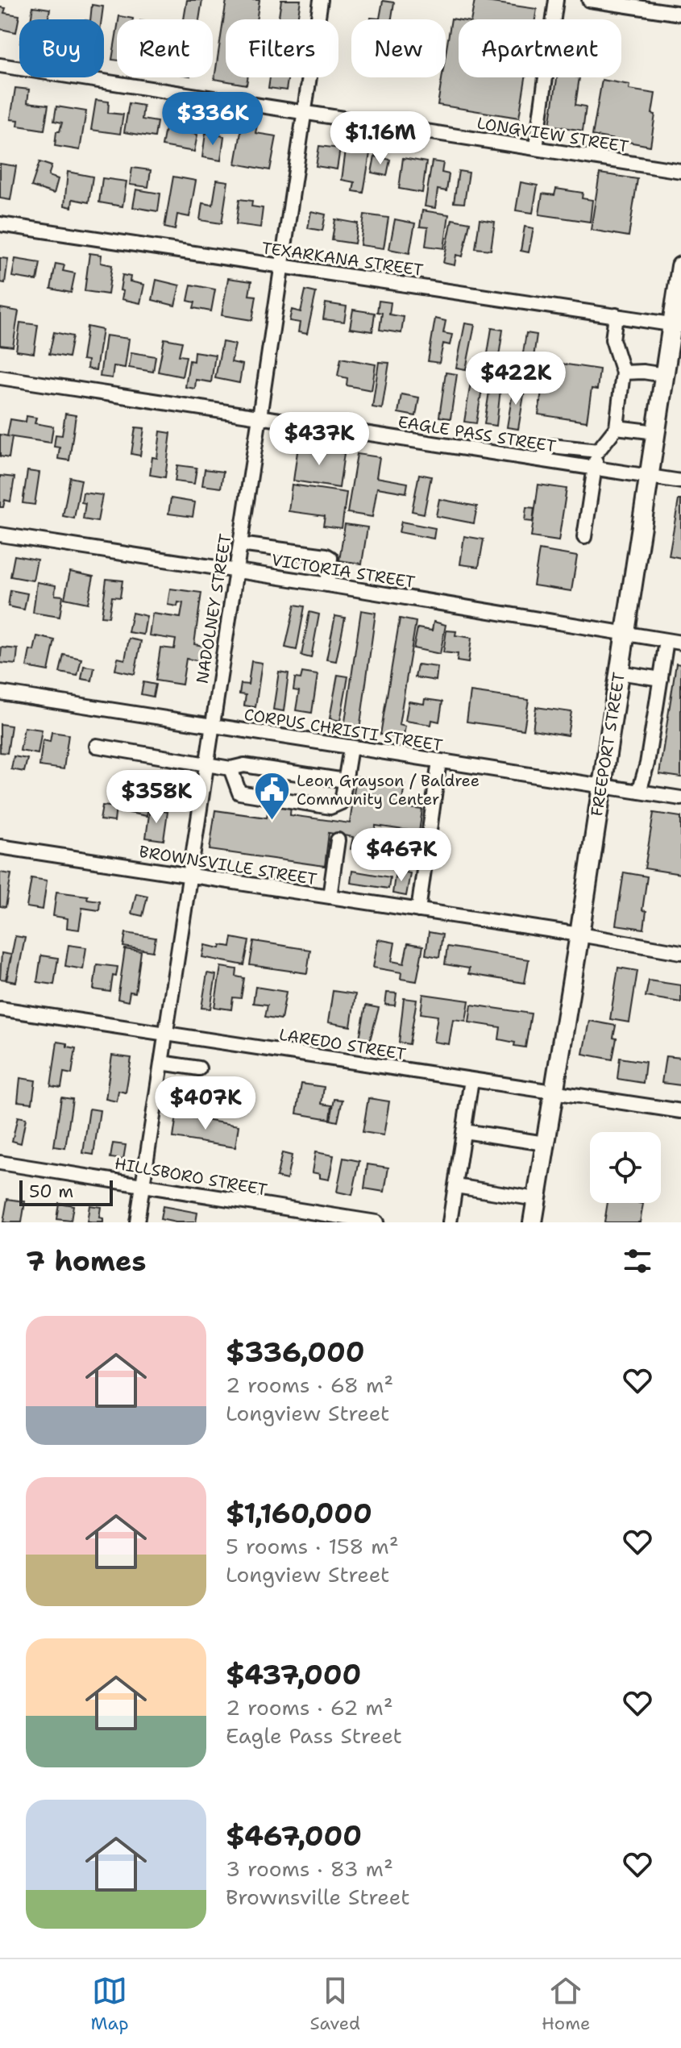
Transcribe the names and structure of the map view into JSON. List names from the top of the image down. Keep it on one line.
{"streets":{"main road":["FREEPORT STREET"],"street":["LONGVIEW STREET","TEXARKANA STREET","EAGLE PASS STREET","VICTORIA STREET","NADOLNEY STREET","CORPUS CHRISTI STREET","BROWNSVILLE STREET","LAREDO STREET","HILLSBORO STREET"]},"crossings":[["LONGVIEW STREET","NADOLNEY STREET"],["TEXARKANA STREET","NADOLNEY STREET"],["TEXARKANA STREET","FREEPORT STREET"],["EAGLE PASS STREET","NADOLNEY STREET"],["EAGLE PASS STREET","FREEPORT STREET"],["VICTORIA STREET","NADOLNEY STREET"],["VICTORIA STREET","FREEPORT STREET"],["NADOLNEY STREET","CORPUS CHRISTI STREET"],["NADOLNEY STREET","BROWNSVILLE STREET"],["NADOLNEY STREET","LAREDO STREET"],["NADOLNEY STREET","HILLSBORO STREET"],["CORPUS CHRISTI STREET","FREEPORT STREET"],["FREEPORT STREET","BROWNSVILLE STREET"],["FREEPORT STREET","LAREDO STREET"]],"places":{"public building":["Leon Grayson / Baldree Community Center"]},"scale_bar":"50 m","page":{"chip":["Buy","Rent","Filters","New","Apartment"],"price":["$336K","$1.16M","$422K","$437K","$358K","$467K","$407K"],"scale":"50 m","heading":"7 homes","list":[{"name":"$336,000","note":"2 rooms · 68 m² · Longview Street"},{"name":"$1,160,000","note":"5 rooms · 158 m² · Longview Street"},{"name":"$437,000","note":"2 rooms · 62 m² · Eagle Pass Street"},{"name":"$467,000","note":"3 rooms · 83 m² · Brownsville Street"}],"tabs":["Map","Saved","Home"]}}
